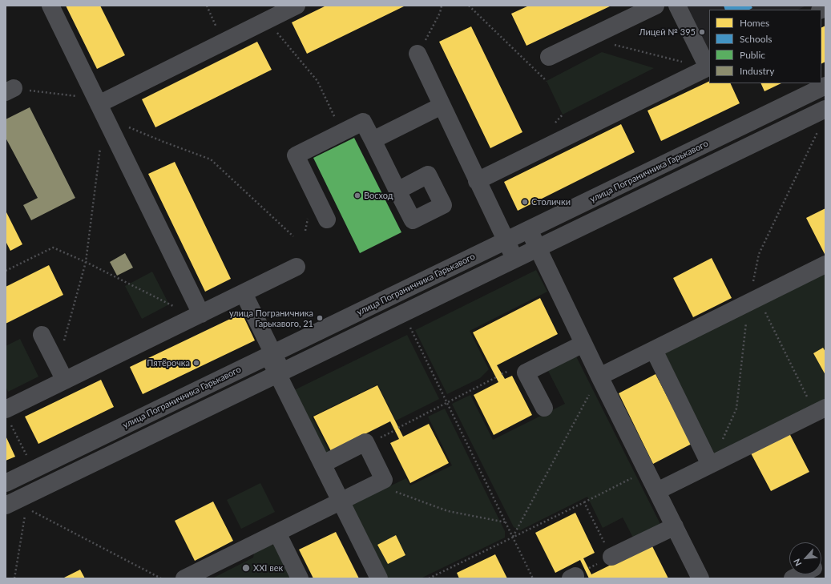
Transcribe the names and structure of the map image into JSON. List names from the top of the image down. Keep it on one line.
{"streets":{"street":["улица Пограничника Гарькавого"]},"places":["Лицей № 395","Восход","Столички","улица Пограничника Гарькавого, 21","Пятёрочка","XXI век"],"legend":["Homes","Schools","Public","Industry"],"north":"bottom left"}
